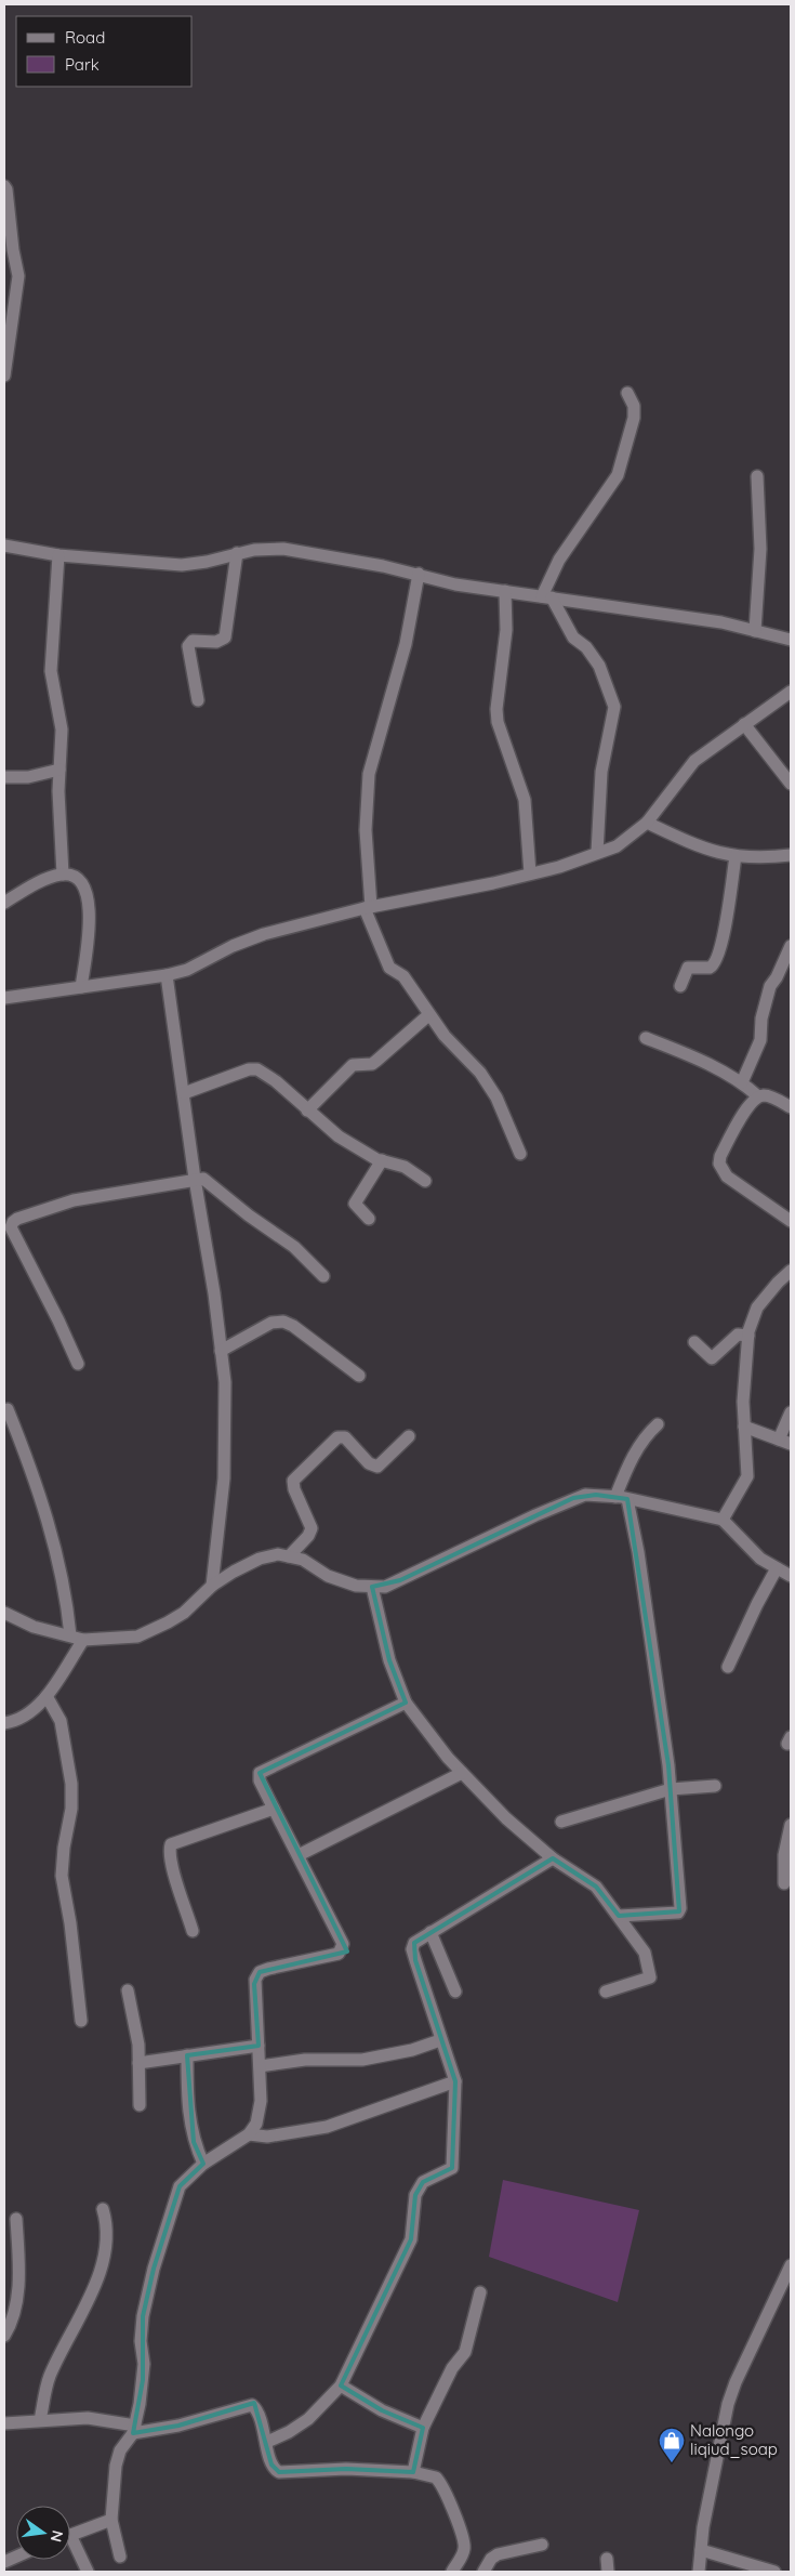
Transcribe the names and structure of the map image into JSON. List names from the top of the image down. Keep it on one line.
{"places":{"shop":["Nalongo liqiud_soap"]},"legend":["Road","Park"],"north":"right"}
